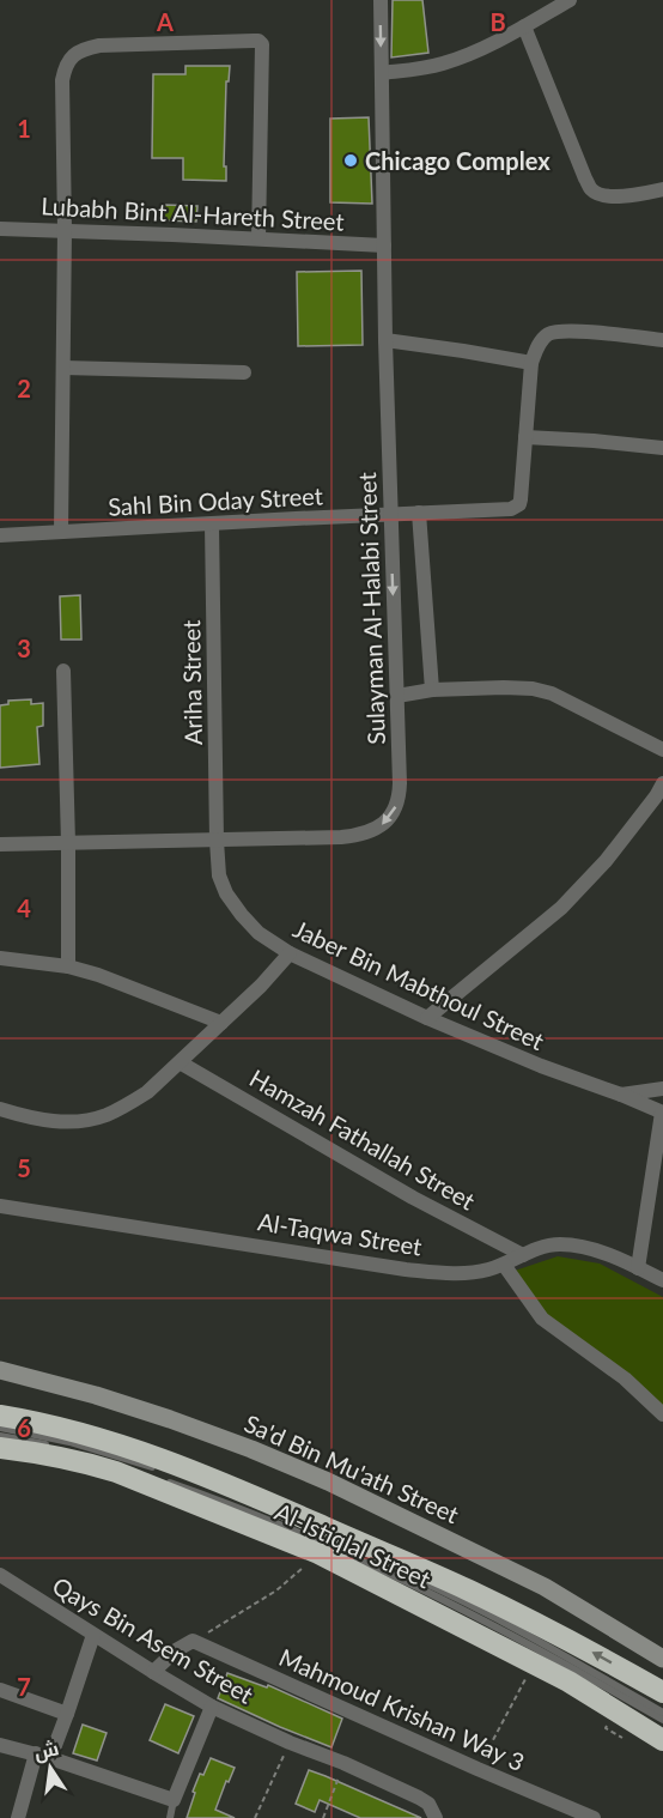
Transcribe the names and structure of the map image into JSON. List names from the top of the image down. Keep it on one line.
{"streets":{"highway":["Al-Istiqlal Street"],"street":["Lubabh Bint Al-Hareth Street","Sahl Bin Oday Street","Sulayman Al-Halabi Street","Ariha Street","Jaber Bin Mabthoul Street","Hamzah Fathallah Street","Al-Taqwa Street","Sa'd Bin Mu'ath Street","Qays Bin Asem Street","Mahmoud Krishan Way 3"]},"crossings":[["Lubabh Bint Al-Hareth Street","Sulayman Al-Halabi Street"],["Sahl Bin Oday Street","Sulayman Al-Halabi Street"],["Sahl Bin Oday Street","Ariha Street"],["Sulayman Al-Halabi Street","Ariha Street"],["Sulayman Al-Halabi Street","Jaber Bin Mabthoul Street"],["Ariha Street","Jaber Bin Mabthoul Street"],["Hamzah Fathallah Street","Al-Taqwa Street"]],"places":["Chicago Complex"],"north":"top","grid":{"columns":["A","B"],"rows":["1","2","3","4","5","6","7"]}}
